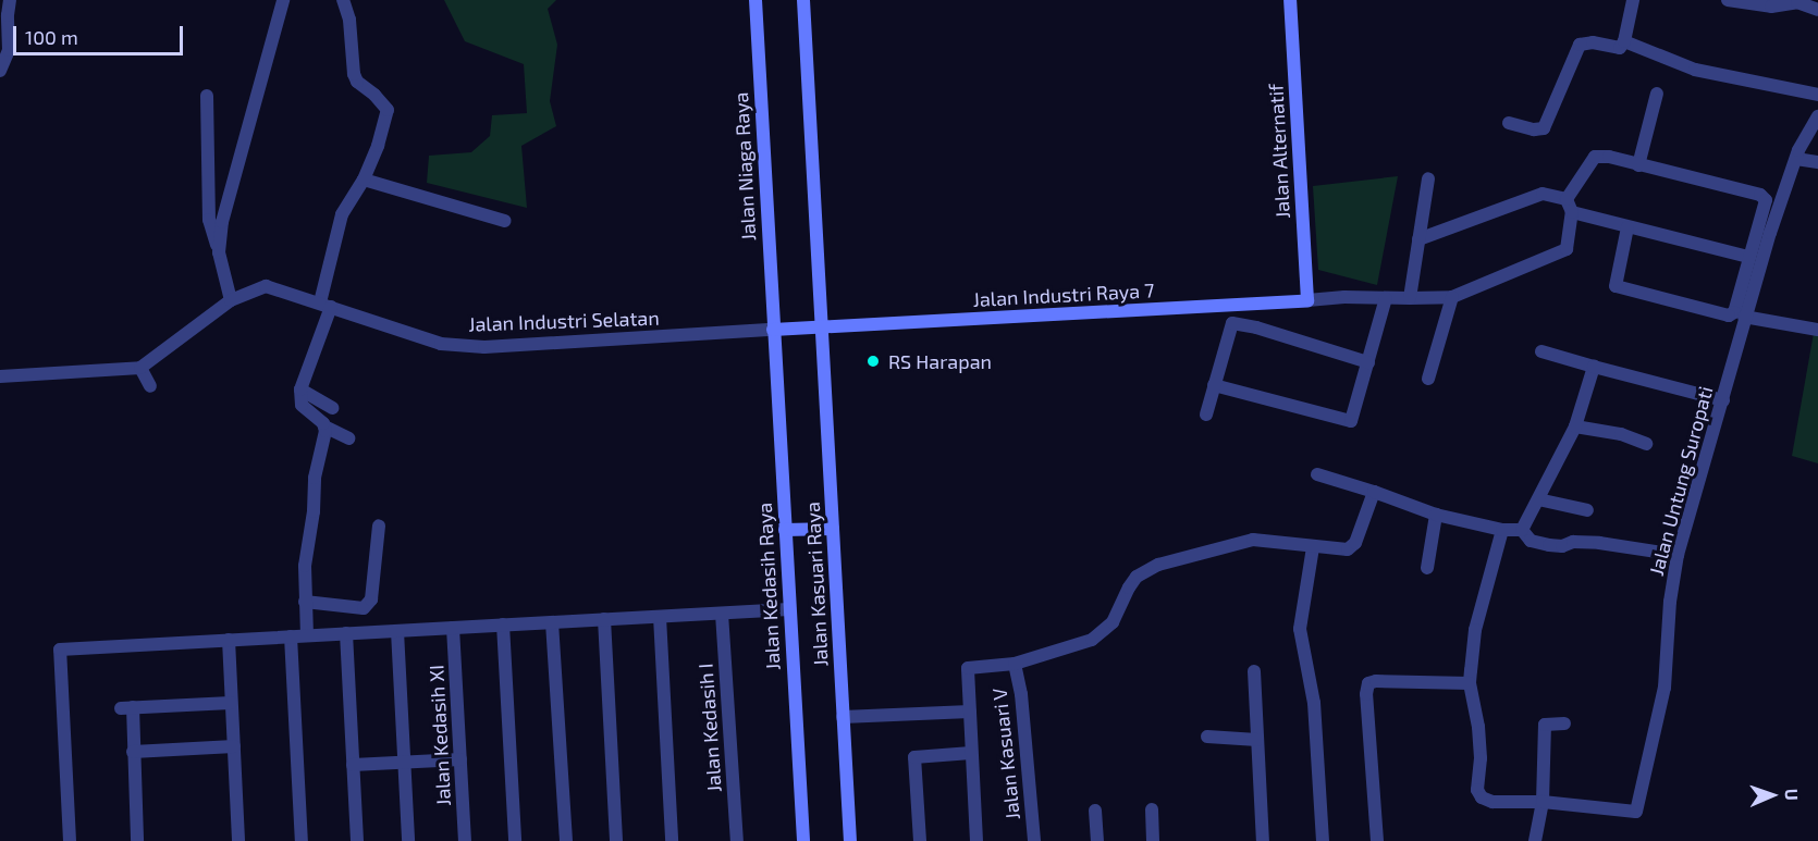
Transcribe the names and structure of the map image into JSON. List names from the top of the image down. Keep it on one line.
{"streets":{"main road":["Jalan Alternatif","Jalan Niaga Raya","Jalan Industri Raya 7","Jalan Kasuari Raya","Jalan Kedasih Raya"],"street":["Jalan Industri Selatan","Jalan Untung Suropati","Jalan Kedasih I","Jalan Kedasih XI","Jalan Kasuari V"]},"crossings":[["Jalan Alternatif","Jalan Industri Raya 7"],["Jalan Niaga Raya","Jalan Industri Raya 7"],["Jalan Niaga Raya","Jalan Industri Selatan"],["Jalan Niaga Raya","Jalan Kedasih Raya"],["Jalan Industri Raya 7","Jalan Industri Selatan"],["Jalan Industri Raya 7","Jalan Kasuari Raya"],["Jalan Industri Raya 7","Jalan Kedasih Raya"],["Jalan Industri Selatan","Jalan Kedasih Raya"]],"places":["RS Harapan"],"scale_bar":"100 m","north":"right"}
